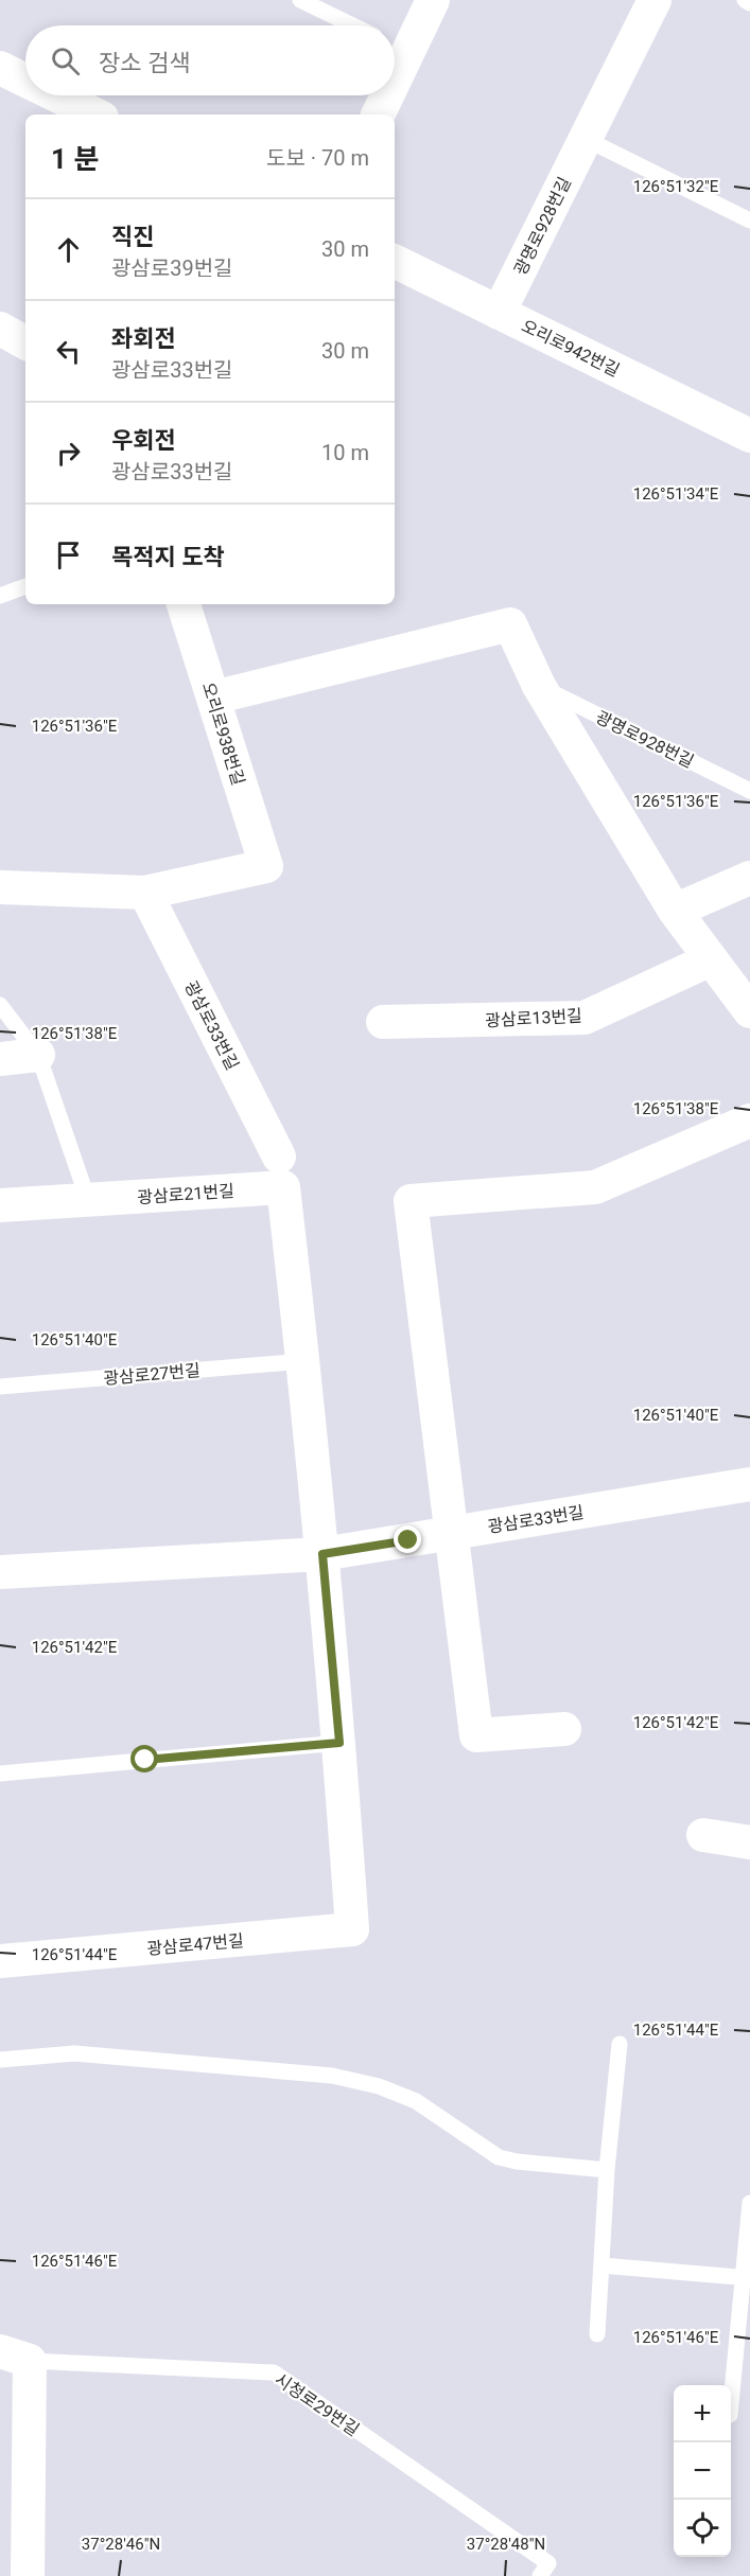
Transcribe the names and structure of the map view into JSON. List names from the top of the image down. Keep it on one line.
{"streets":{"street":["광명로928번길","오리로942번길","오리로938번길","광삼로13번길","광삼로33번길","광삼로21번길","광삼로47번길","시청로29번길"],"lane":["광삼로27번길"]},"crossings":[["광명로928번길","오리로942번길"],["오리로938번길","광삼로33번길"],["광삼로33번길","광삼로21번길"],["광삼로33번길","광삼로27번길"],["광삼로33번길","광삼로47번길"]],"page":{"search":"장소 검색","heading":["1 분","도보 · 70 m"],"list":[["직진","광삼로39번길","30 m"],["좌회전","광삼로33번길","30 m"],["우회전","광삼로33번길","10 m"],"목적지 도착"],"map_buttons":["+","−"]},"coordinates":["126°51'32\"E","126°51'34\"E","126°51'36\"E","126°51'38\"E","126°51'40\"E","126°51'42\"E","126°51'44\"E","126°51'46\"E","37°28'46\"N","37°28'48\"N"]}
